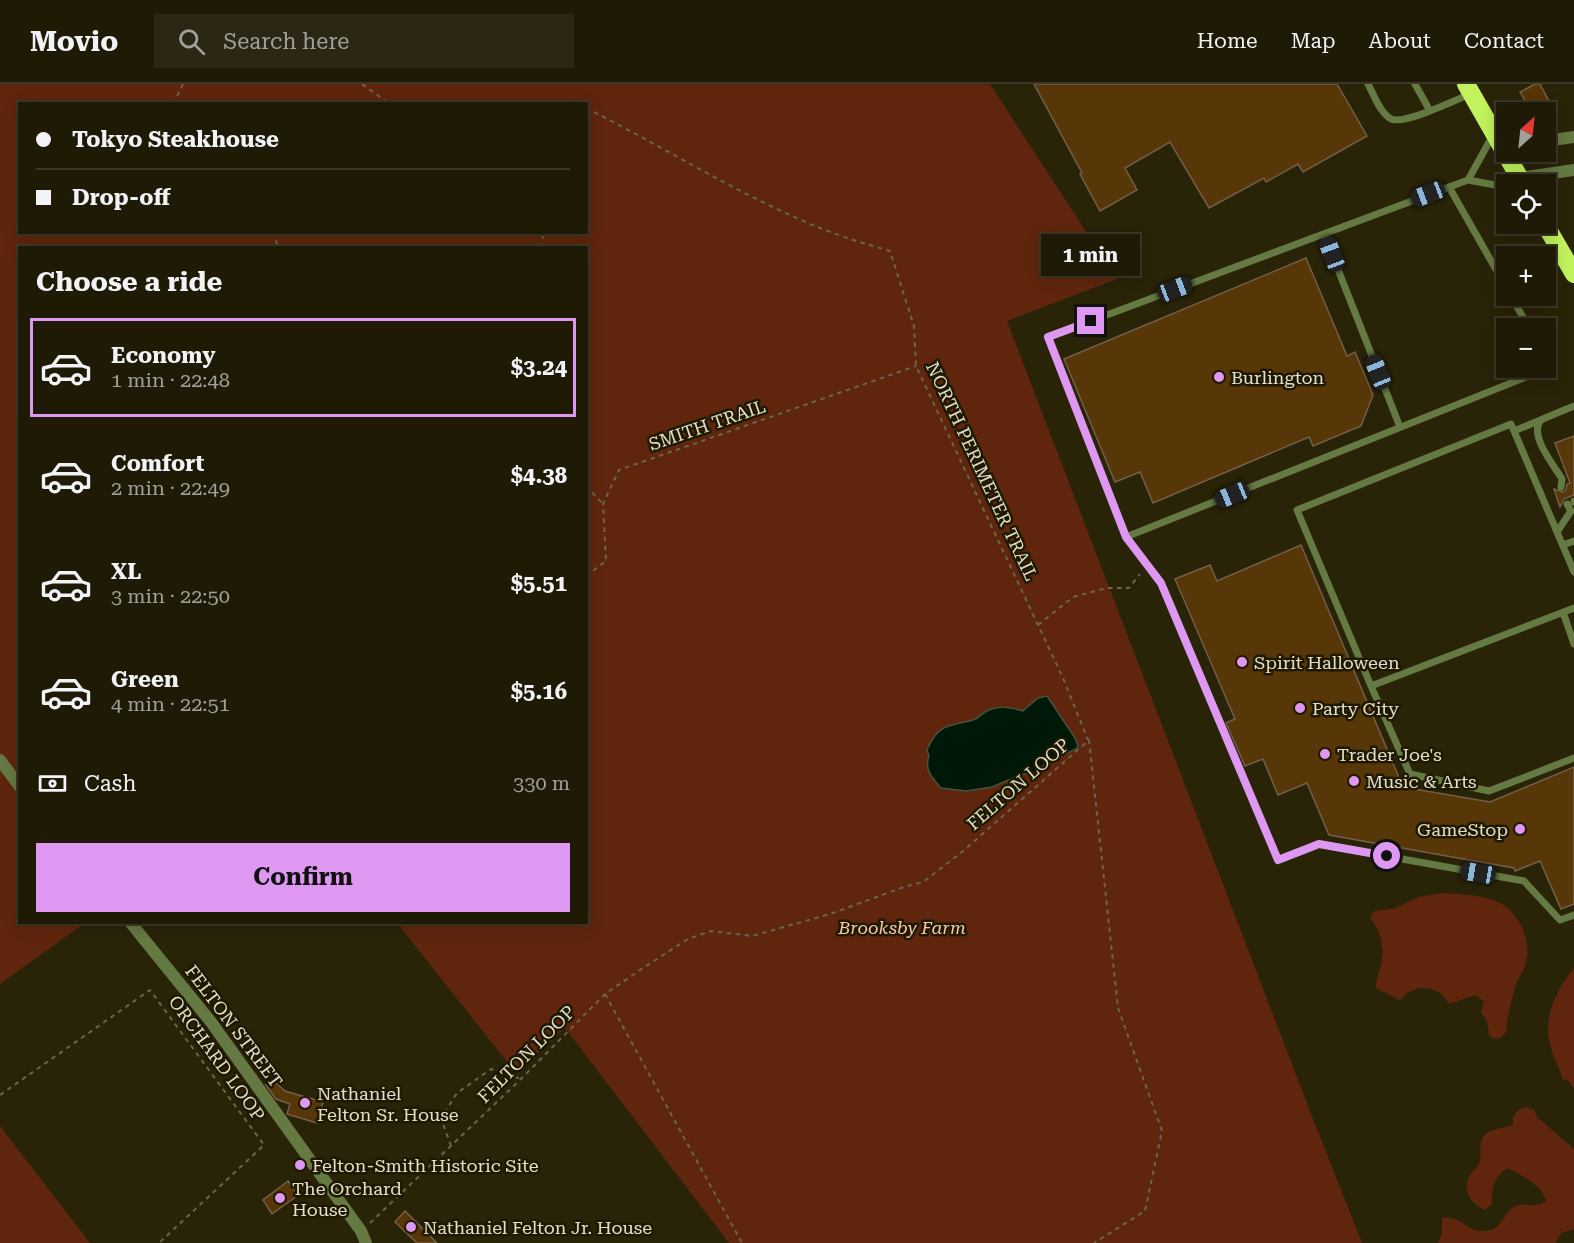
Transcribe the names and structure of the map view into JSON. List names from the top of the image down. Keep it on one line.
{"streets":{"street":["FELTON STREET"],"path":["SMITH TRAIL","NORTH PERIMETER TRAIL","FELTON LOOP","ORCHARD LOOP"]},"crossings":[["SMITH TRAIL","NORTH PERIMETER TRAIL"],["NORTH PERIMETER TRAIL","FELTON LOOP"],["FELTON LOOP","FELTON STREET"]],"parks":["Brooksby Farm"],"places":["Burlington","Spirit Halloween","Party City","Trader Joe's","Music & Arts","GameStop","Nathaniel Felton Sr. House","Felton-Smith Historic Site","The Orchard House","Nathaniel Felton Jr. House"],"north":"top right","page":{"header":"Movio","search":"Search here","nav":["Home","Map","About","Contact"],"map_buttons":["+","−"],"banner":["Tokyo Steakhouse","Drop-off"],"bubble":"1 min","heading":"Choose a ride","list":[{"name":"Economy","note":"1 min · 22:48","value":"$3.24"},{"name":"Comfort","note":"2 min · 22:49","value":"$4.38"},{"name":"XL","note":"3 min · 22:50","value":"$5.51"},{"name":"Green","note":"4 min · 22:51","value":"$5.16"}],"pay":["Cash","330 m"],"buttons":"Confirm"}}
